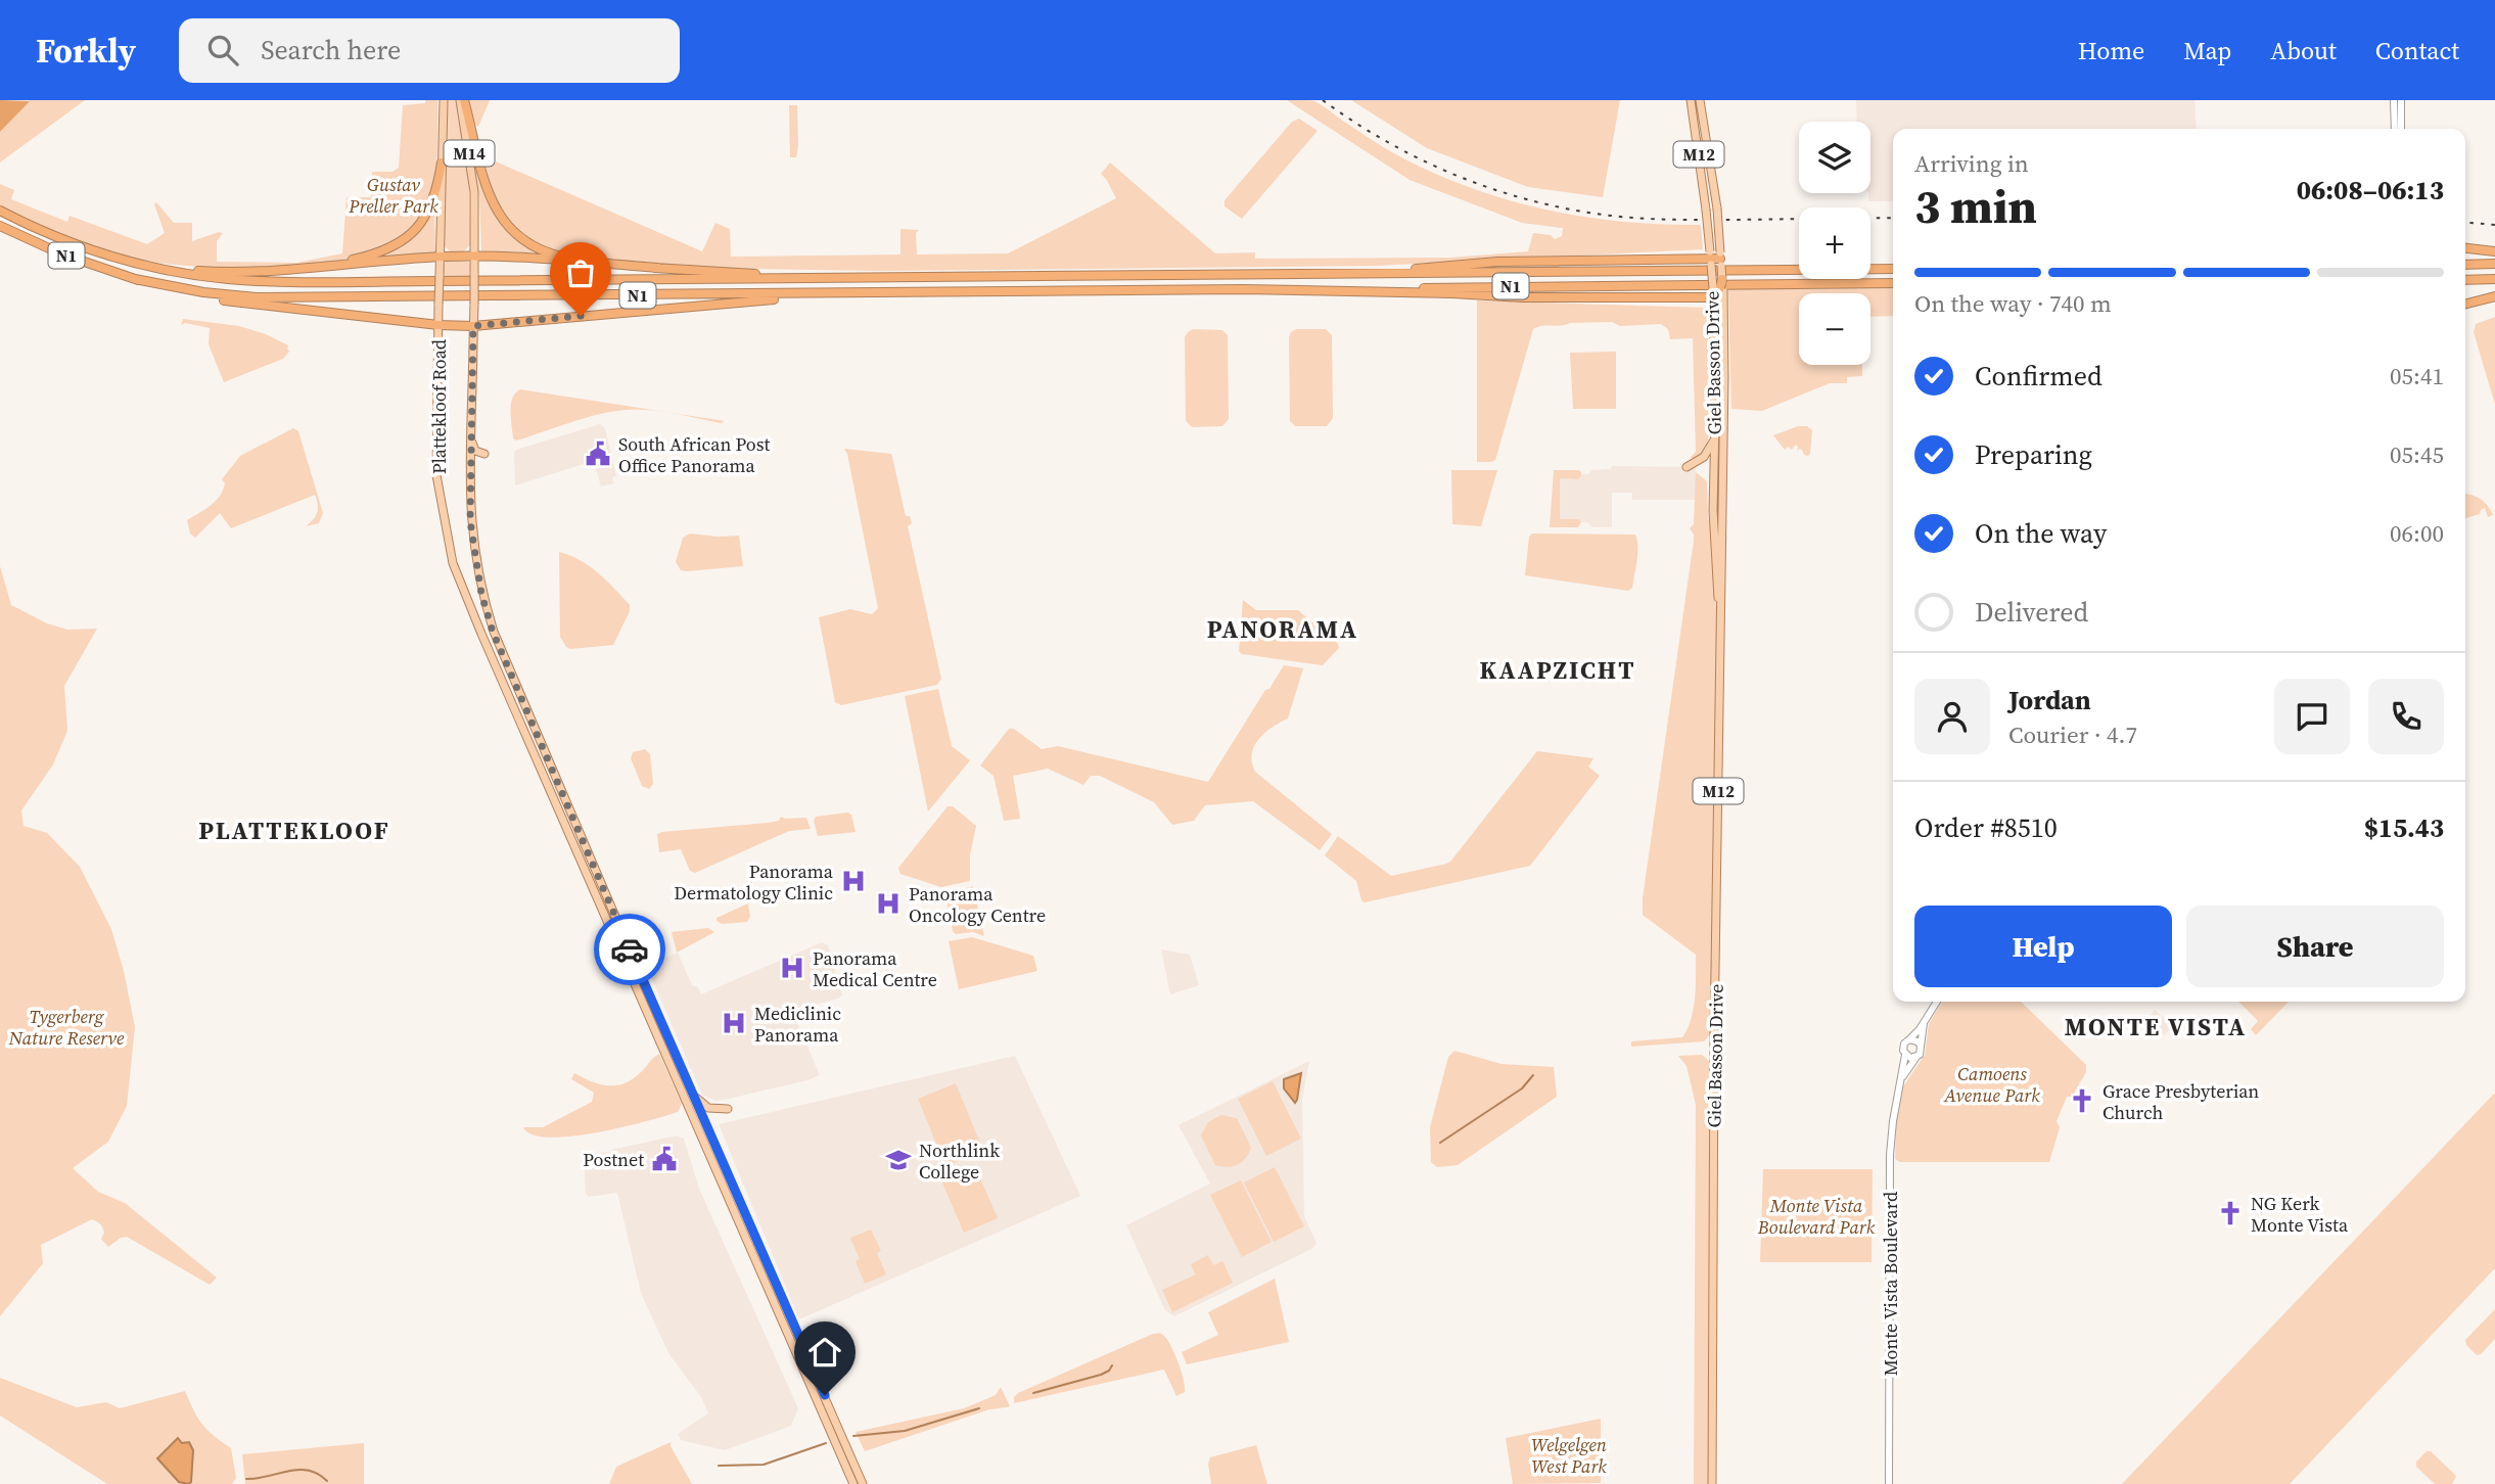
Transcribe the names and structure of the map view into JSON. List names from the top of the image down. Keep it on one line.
{"streets":{"highway":["N1"],"main road":["M14","M12","Giel Basson Drive","Plattekloof Road","Monte Vista Boulevard"]},"crossings":[["M14","Plattekloof Road"]],"districts":["PANORAMA","KAAPZICHT","PLATTEKLOOF","MONTE VISTA"],"parks":["Gustav Preller Park","Tygerberg Nature Reserve","Camoens Avenue Park","Monte Vista Boulevard Park","Welgelgen West Park"],"places":{"public building":["South African Post Office Panorama","Postnet"],"hospital":["Panorama Dermatology Clinic","Panorama Oncology Centre","Panorama Medical Centre","Mediclinic Panorama"],"church":["Grace Presbyterian Church","NG Kerk Monte Vista"],"school or university":["Northlink College"]},"page":{"header":"Forkly","search":"Search here","nav":["Home","Map","About","Contact"],"map_buttons":["+","−"],"heading":["3 min","Arriving in","06:08–06:13"],"panel":["Jordan","Courier · 4.7","Order #8510","$15.43"],"bar":"On the way · 740 m","list":[["Confirmed","05:41"],["Preparing","05:45"],["On the way","06:00"],"Delivered"],"buttons":["Help","Share"]}}
